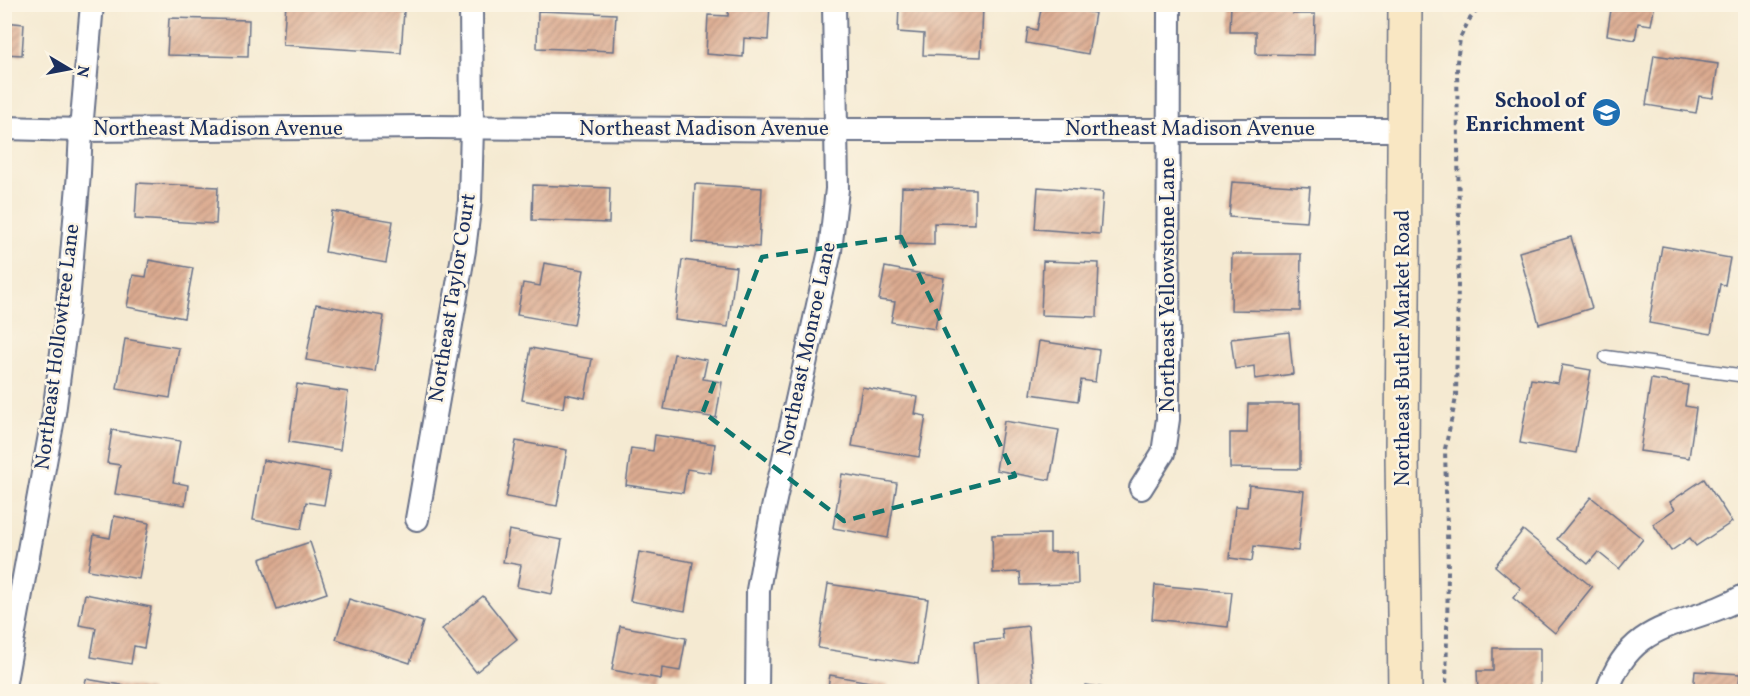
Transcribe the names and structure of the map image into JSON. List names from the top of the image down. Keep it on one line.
{"streets":{"main road":["Northeast Butler Market Road"],"street":["Northeast Madison Avenue","Northeast Yellowstone Lane","Northeast Taylor Court","Northeast Hollowtree Lane","Northeast Monroe Lane"]},"crossings":[["Northeast Madison Avenue","Northeast Yellowstone Lane"],["Northeast Madison Avenue","Northeast Taylor Court"],["Northeast Madison Avenue","Northeast Hollowtree Lane"],["Northeast Madison Avenue","Northeast Butler Market Road"],["Northeast Madison Avenue","Northeast Monroe Lane"]],"places":{"school or university":["School of Enrichment"]},"north":"right"}
